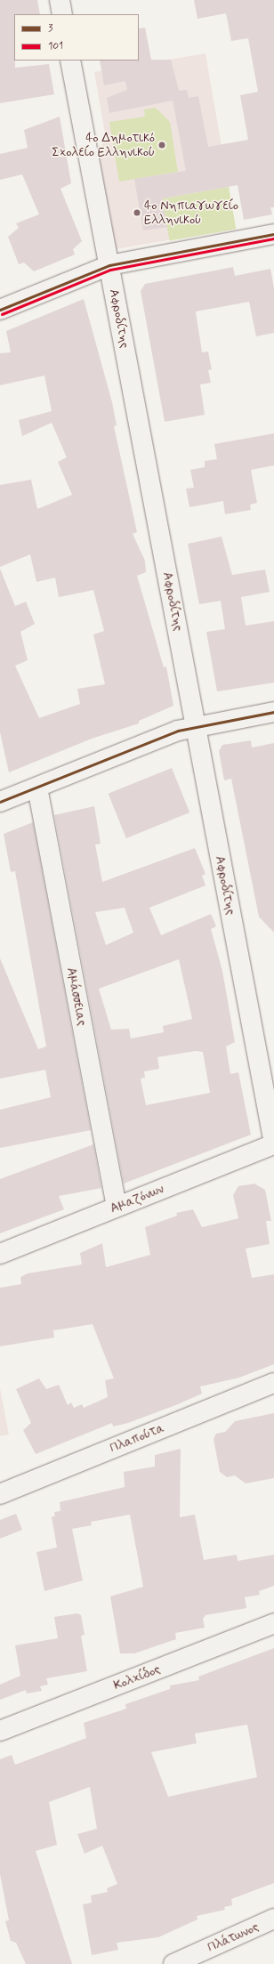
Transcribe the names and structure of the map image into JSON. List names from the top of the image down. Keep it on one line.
{"streets":{"street":["Αφροδίτης","Αμάσσειας","Αμαζόνων","Πλαπούτα","Κολχίδος","Πλάτωνος"]},"crossings":[["Αφροδίτης","Αμαζόνων"],["Αμάσσειας","Αμαζόνων"]],"places":["4ο Δημοτικό Σχολείο Ελληνικού","4ο Νηπιαγωγείο Ελληνικού"],"lines":["transit line 3","transit line 101"],"legend":["3","101"]}
